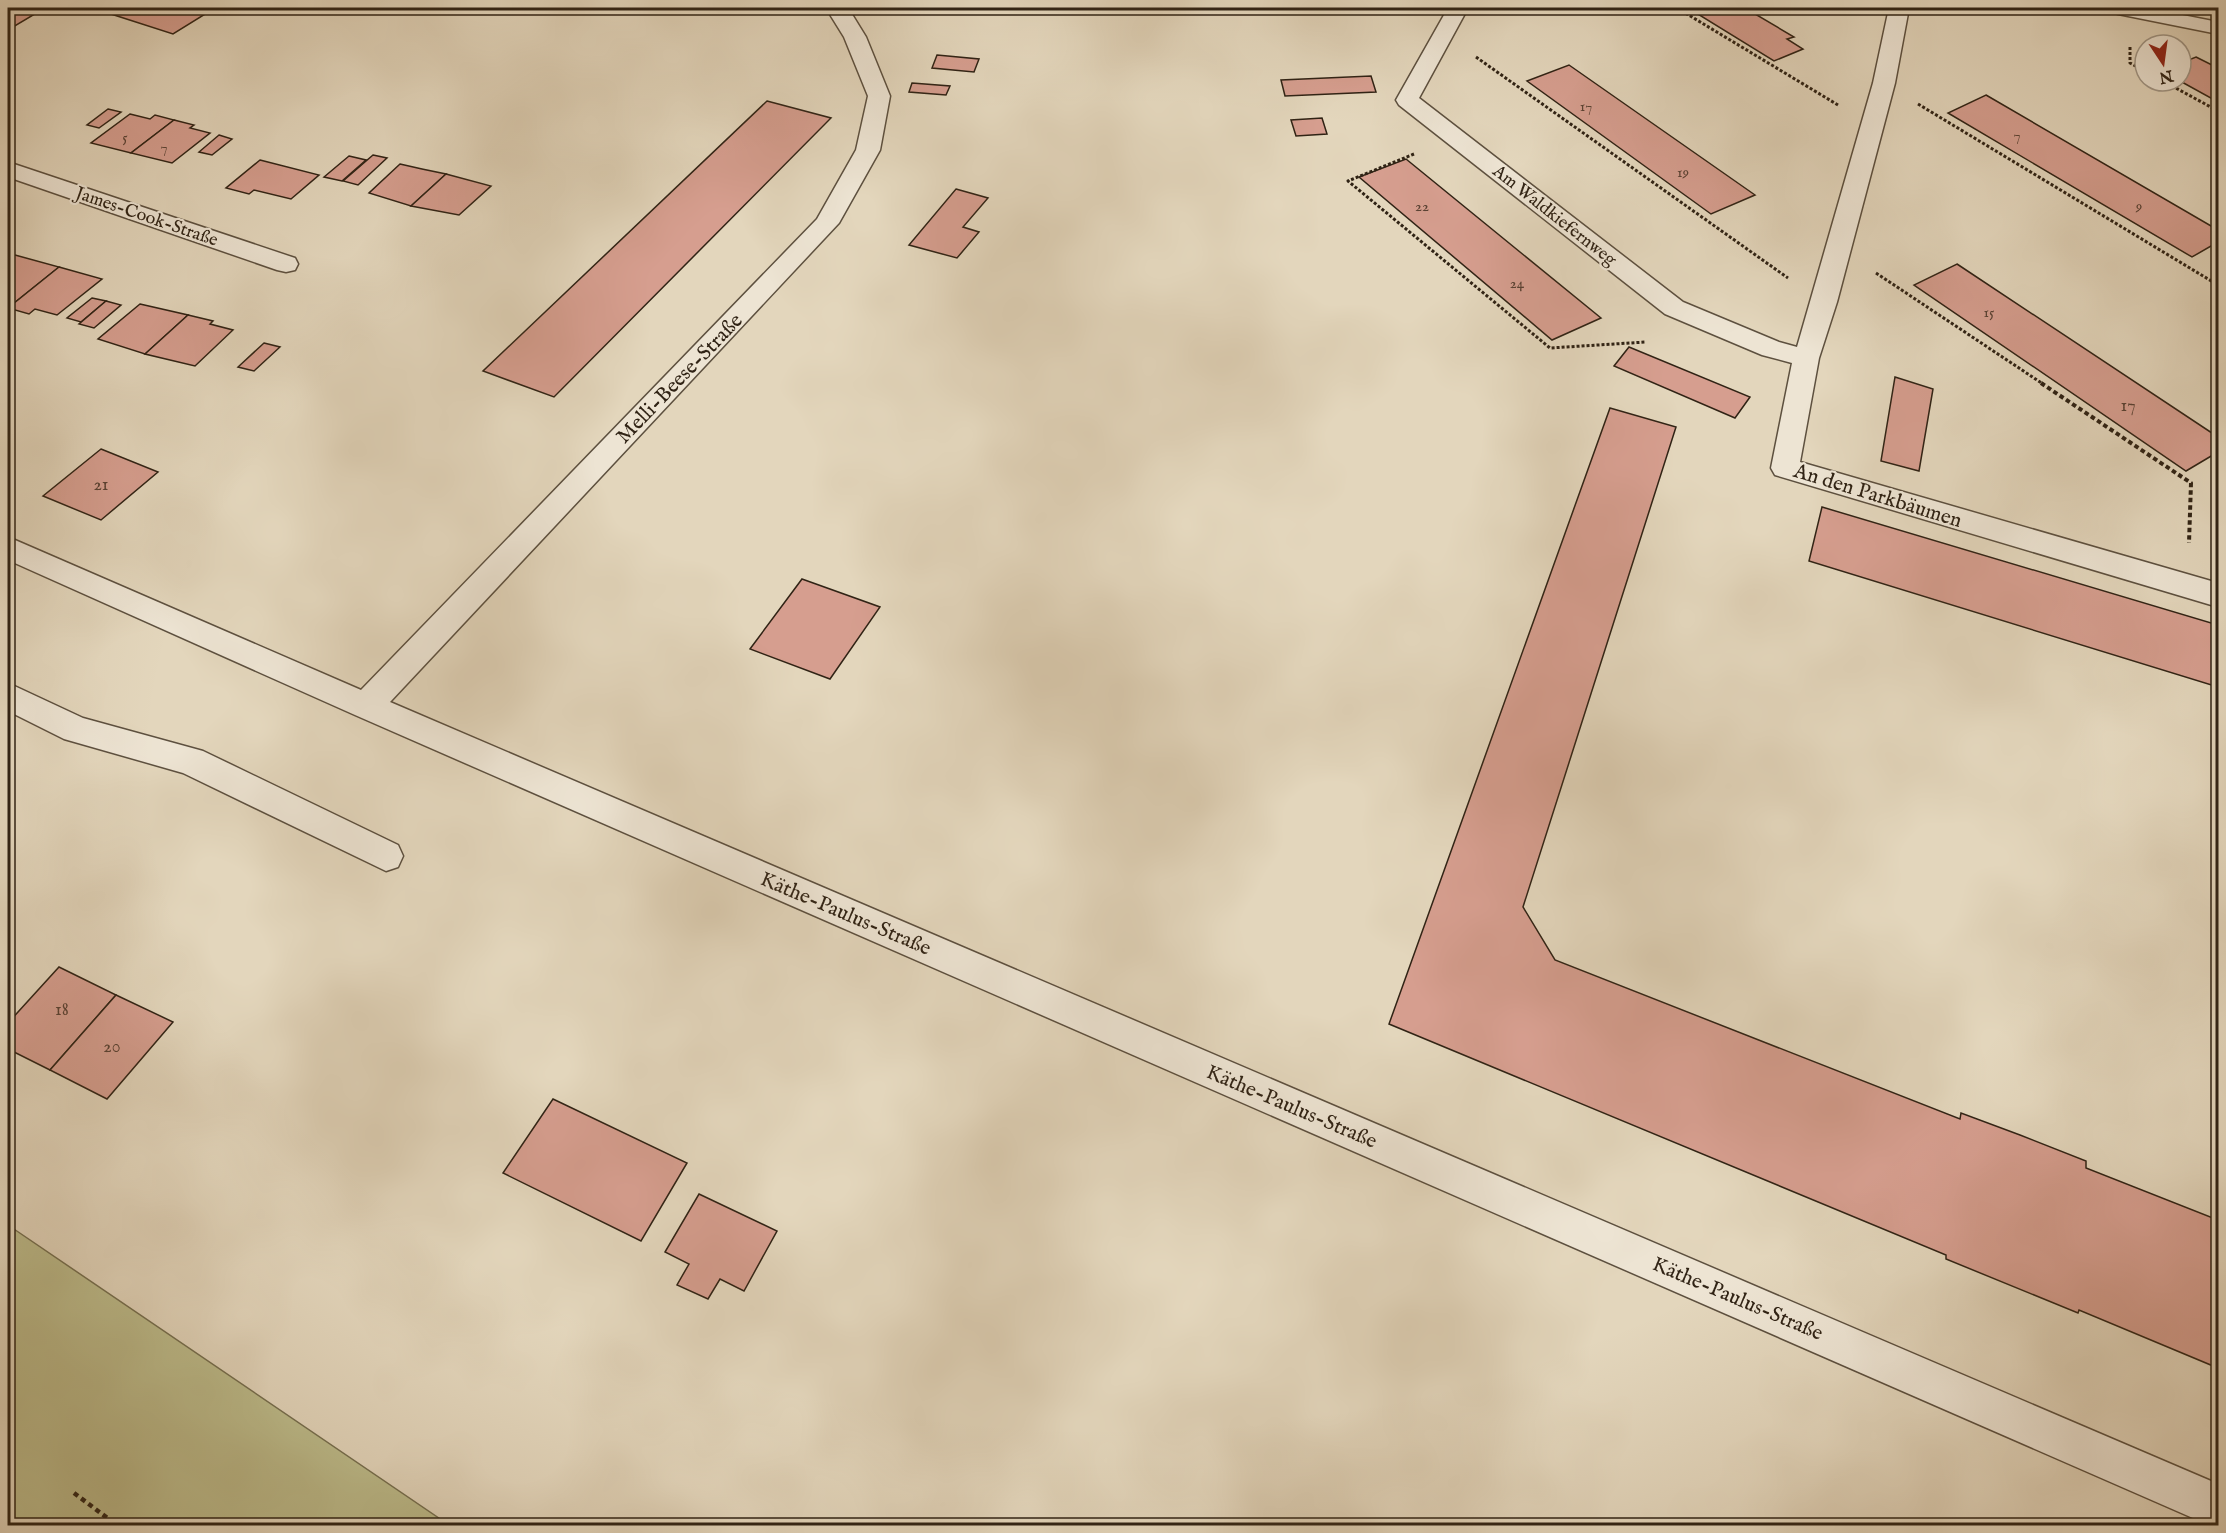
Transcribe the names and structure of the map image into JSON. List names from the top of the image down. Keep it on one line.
{"streets":{"street":["Am Waldkiefernweg","James-Cook-Straße","Melli-Beese-Straße","An den Parkbäumen","Käthe-Paulus-Straße"]},"crossings":[["Am Waldkiefernweg","An den Parkbäumen"],["Melli-Beese-Straße","Käthe-Paulus-Straße"]],"house_numbers":["17","7","5","7","19","22","9","24","15","17","21","18","20"],"north":"bottom"}
